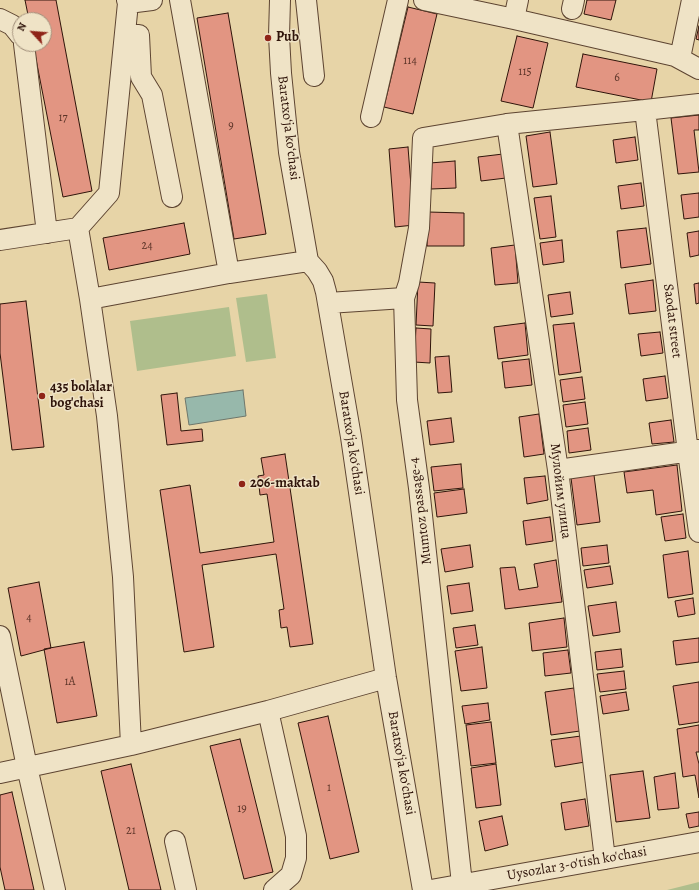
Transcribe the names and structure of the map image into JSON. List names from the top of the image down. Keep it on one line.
{"streets":{"street":["Baratxoʻja koʻchasi","Saodat street","Мулойим улица","Mumtoz passage-4","Uysozlar 3-o'tish ko'chasi"]},"crossings":[["Мулойим улица","Mumtoz passage-4"],["Мулойим улица","Uysozlar 3-o'tish ko'chasi"],["Mumtoz passage-4","Uysozlar 3-o'tish ko'chasi"]],"places":["Pub","435 bolalar bog'chasi","206-maktab"],"house_numbers":["114","115","6","17","9","24","4","1А","1","19","21"],"north":"top left"}
